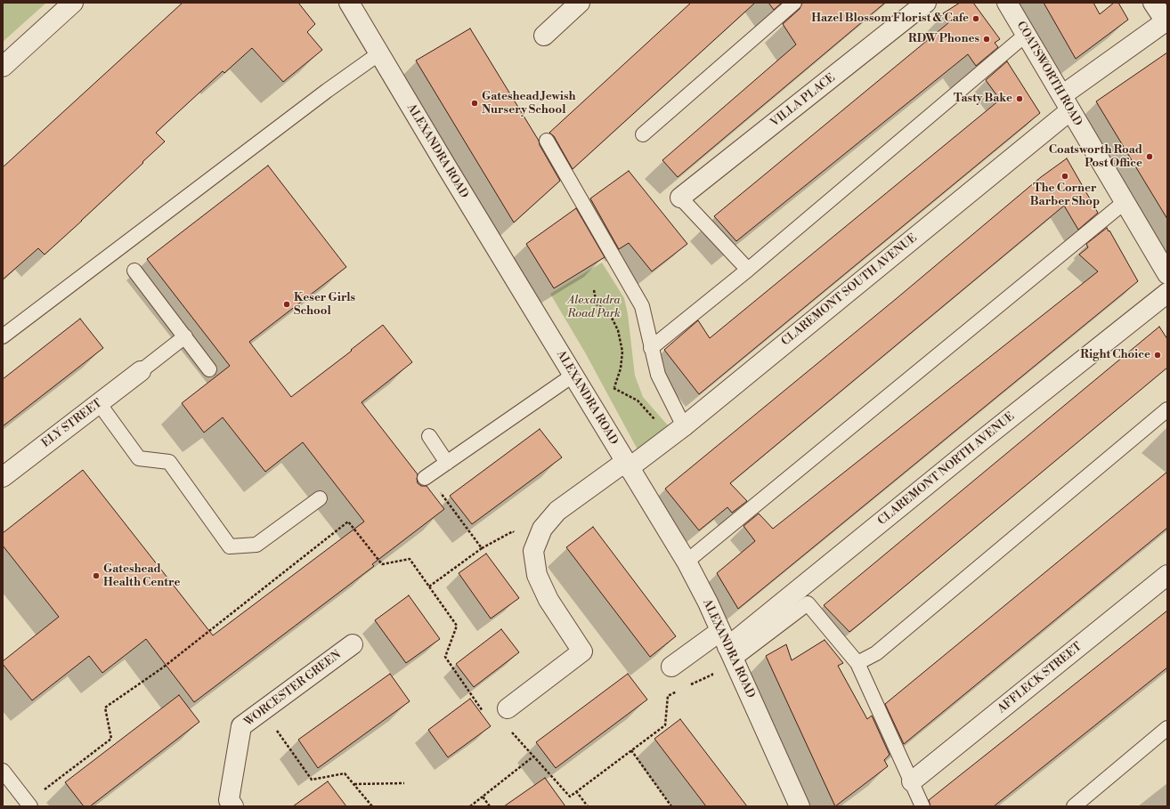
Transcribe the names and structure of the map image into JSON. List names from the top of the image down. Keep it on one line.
{"streets":{"street":["COATSWORTH ROAD","VILLA PLACE","ALEXANDRA ROAD","CLAREMONT SOUTH AVENUE","ELY STREET","CLAREMONT NORTH AVENUE","AFFLECK STREET","WORCESTER GREEN"]},"crossings":[["COATSWORTH ROAD","CLAREMONT SOUTH AVENUE"],["ALEXANDRA ROAD","CLAREMONT SOUTH AVENUE"],["ALEXANDRA ROAD","CLAREMONT NORTH AVENUE"]],"parks":["Alexandra Road Park"],"places":["Hazel Blossom Florist & Cafe","RDW Phones","Tasty Bake","Gateshead Jewish Nursery School","Coatsworth Road Post Office","The Corner Barber Shop","Keser Girls School","Right Choice","Gateshead Health Centre"]}
